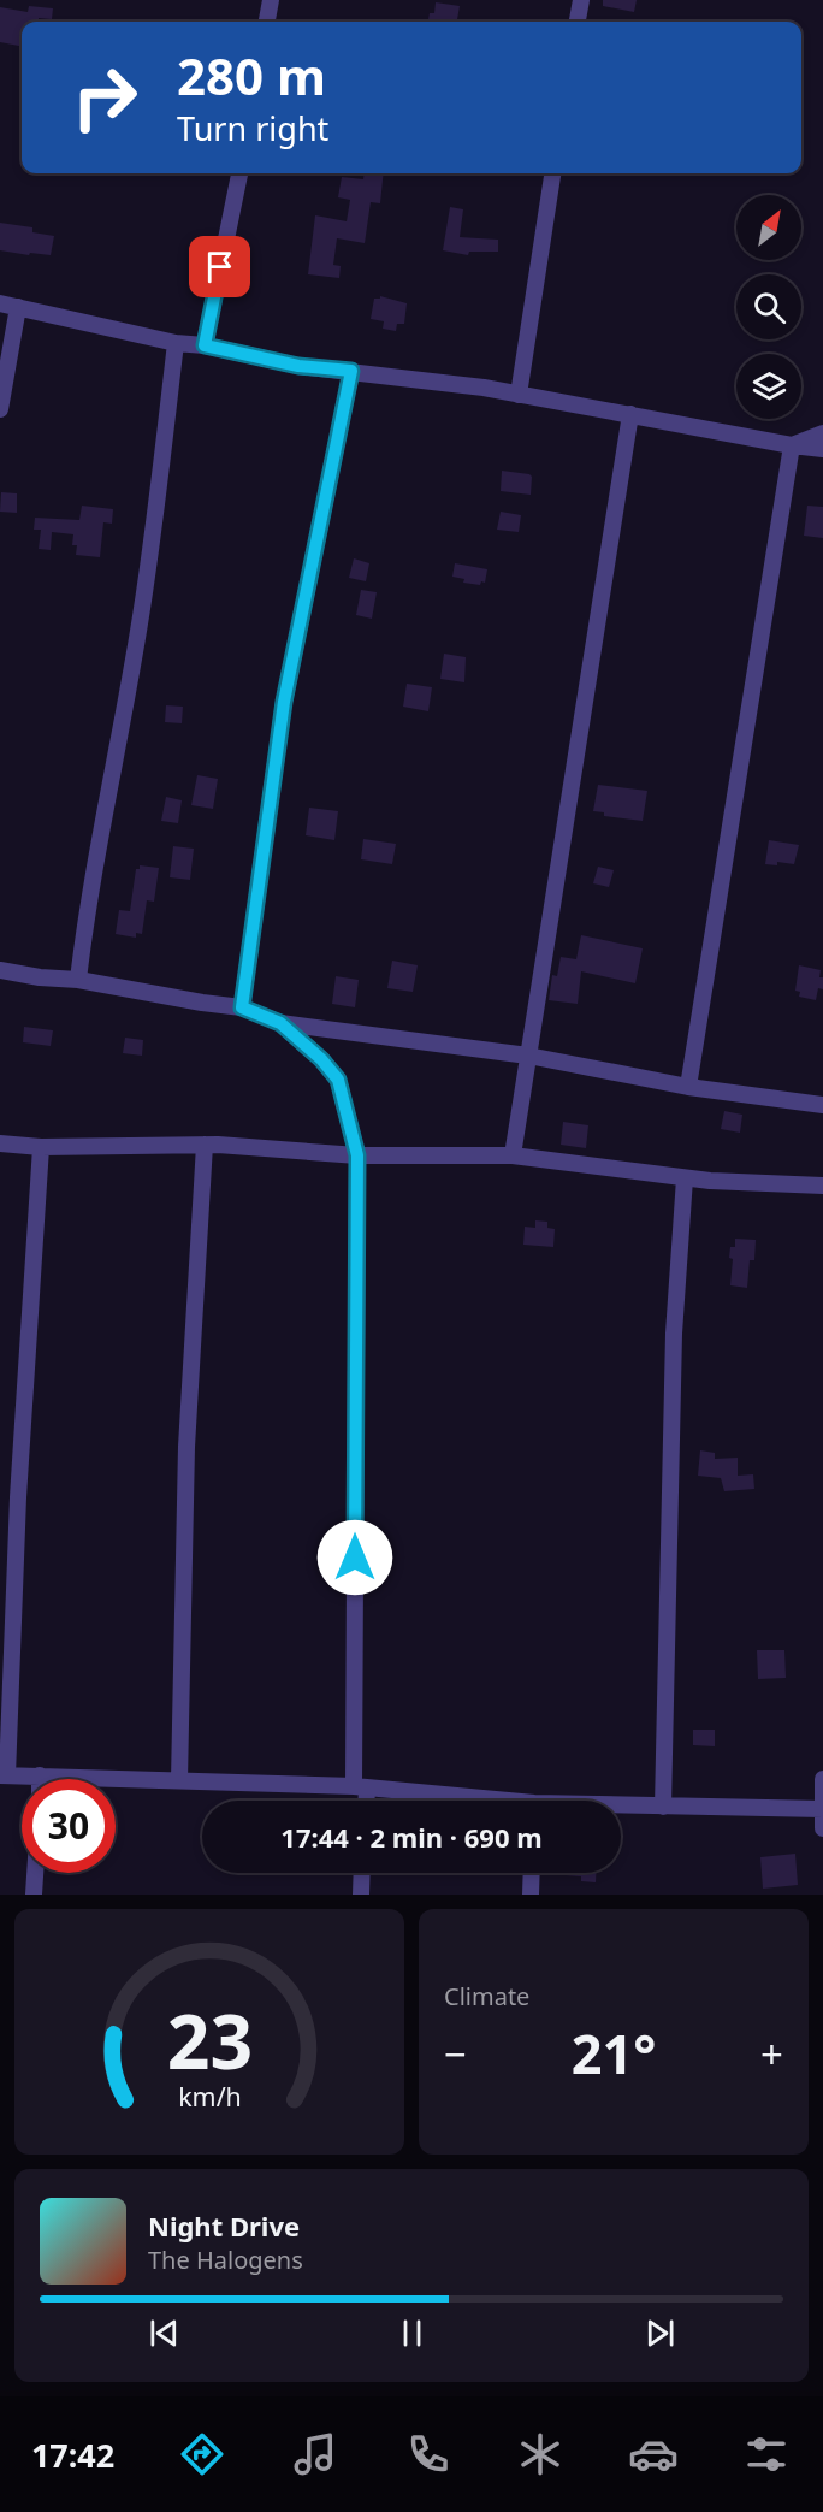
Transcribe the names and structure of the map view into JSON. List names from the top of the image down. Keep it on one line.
{"north":"top right","page":{"turn":["280 m","Turn right"],"limit":"30","trip":"17:44 · 2 min · 690 m","tile":"Climate","heat":["−","21°","+"],"song":["Night Drive","The Halogens"],"tabs":"17:42","gauge":["23","km/h"]}}
